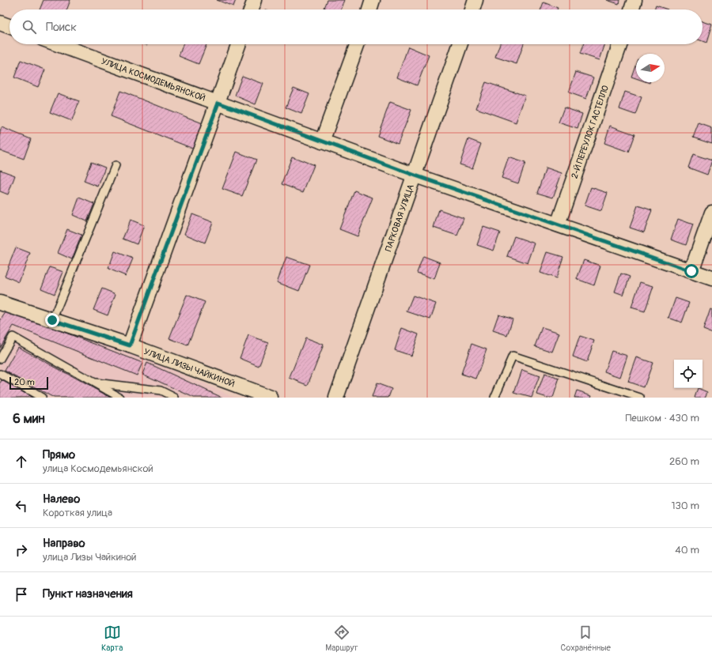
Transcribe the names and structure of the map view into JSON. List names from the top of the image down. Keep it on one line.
{"streets":{"street":["УЛИЦА КОСМОДЕМЬЯНСКОЙ","2-Й ПЕРЕУЛОК ГАСТЕЛЛО","ПАРКОВАЯ УЛИЦА","УЛИЦА ЛИЗЫ ЧАЙКИНОЙ"]},"crossings":[["УЛИЦА КОСМОДЕМЬЯНСКОЙ","2-Й ПЕРЕУЛОК ГАСТЕЛЛО"],["УЛИЦА КОСМОДЕМЬЯНСКОЙ","ПАРКОВАЯ УЛИЦА"]],"scale_bar":"20 m","north":"right","page":{"search":"Поиск","scale":"20 m","heading":["6 мин","Пешком · 430 m"],"list":[["Прямо","улица Космодемьянской","260 m"],["Налево","Короткая улица","130 m"],["Направо","улица Лизы Чайкиной","40 m"],"Пункт назначения"],"nav":["Карта","Маршрут","Сохранённые"]}}
